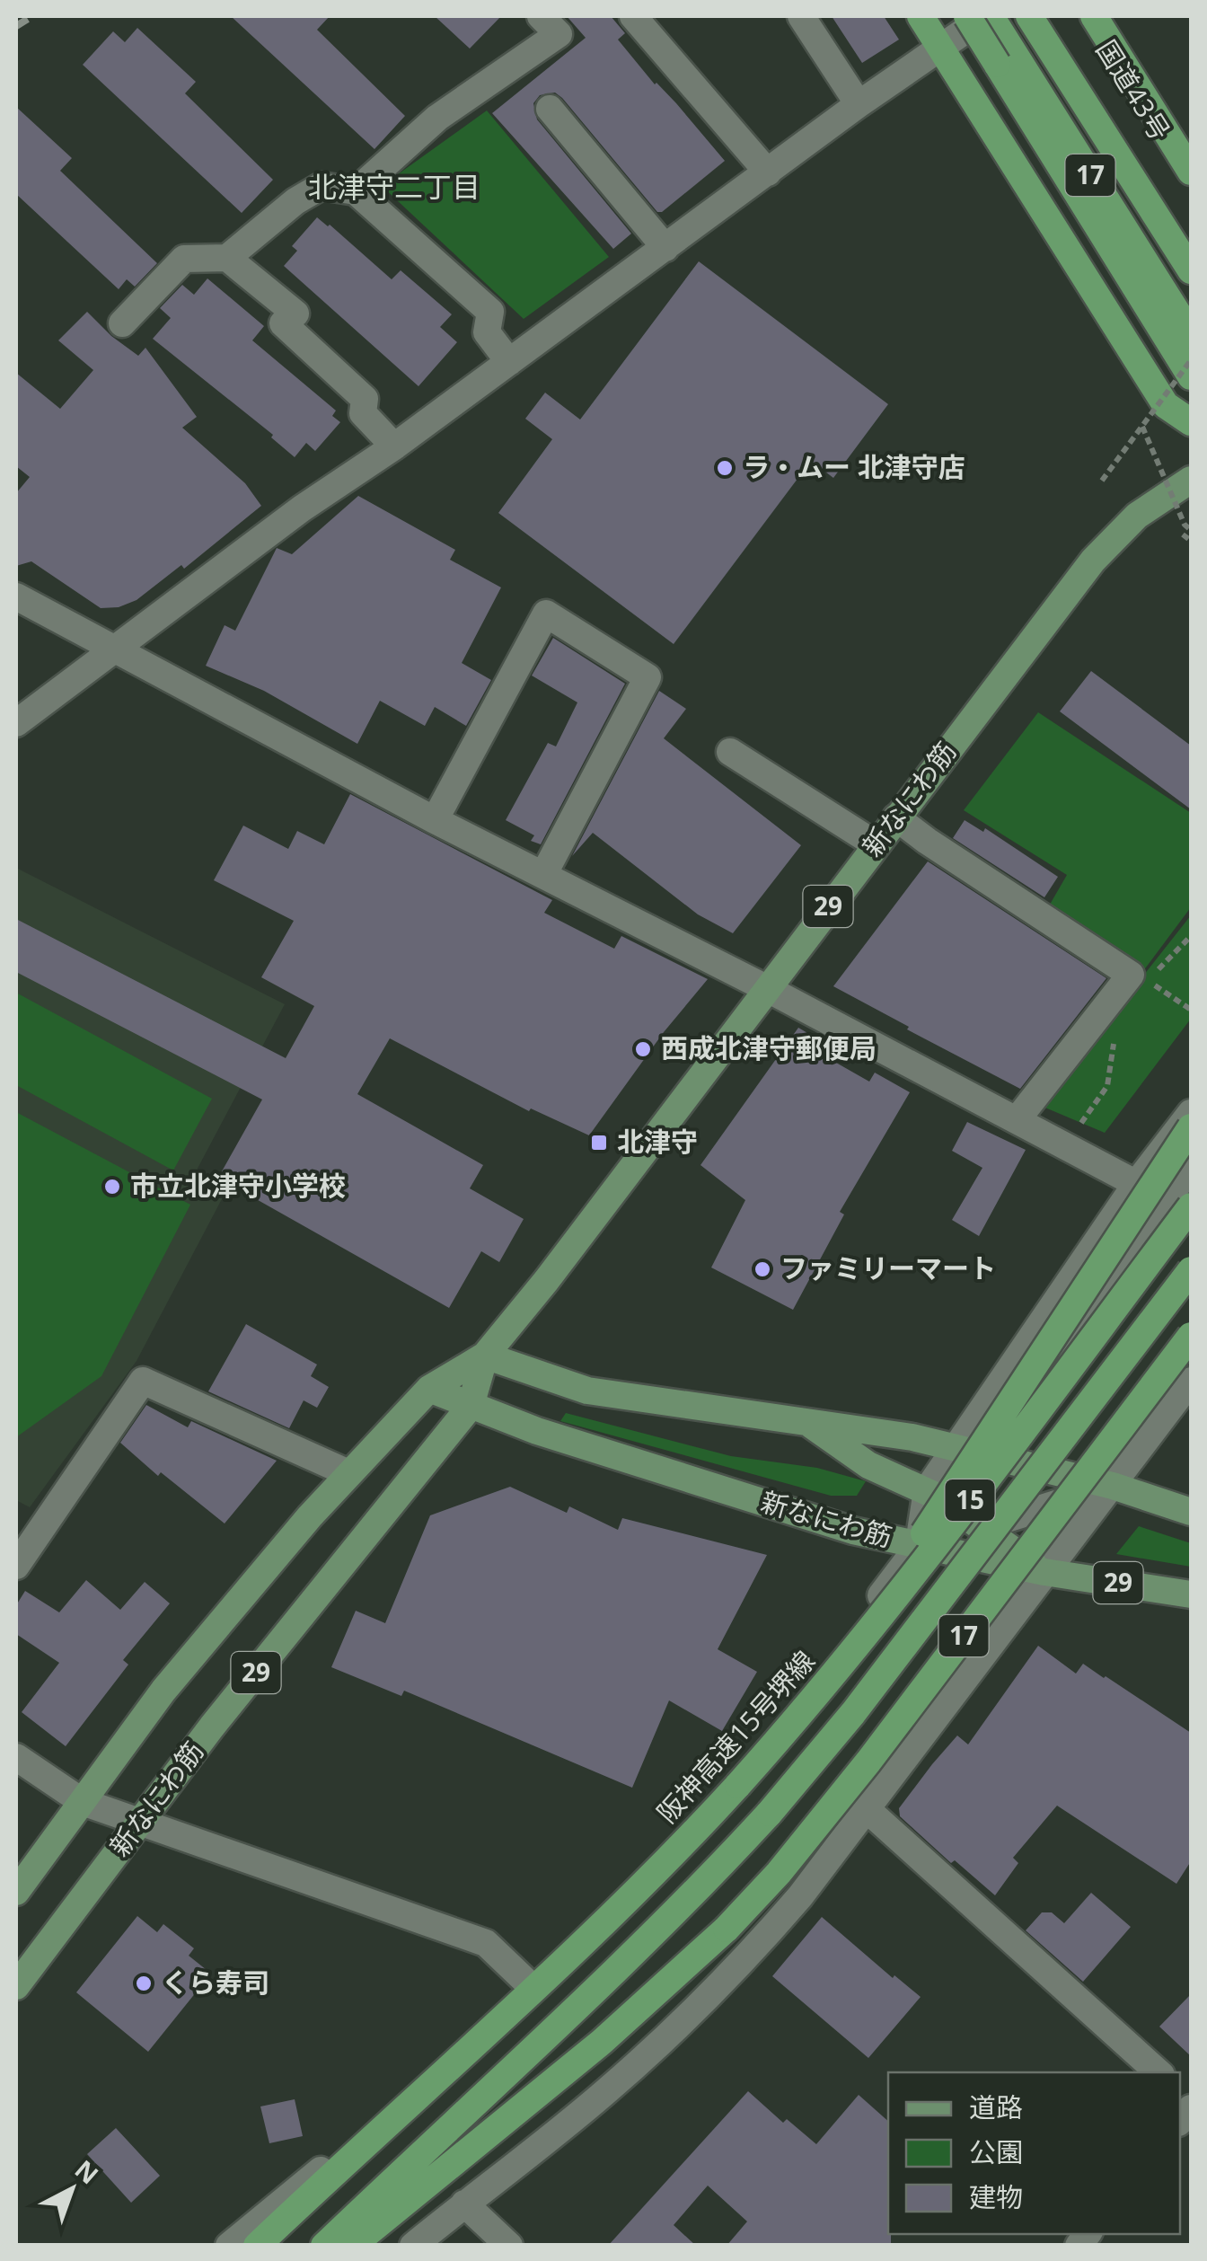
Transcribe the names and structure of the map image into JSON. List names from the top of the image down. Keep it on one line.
{"streets":{"highway":["国道43号","17","15","阪神高速15号堺線"],"main road":["新なにわ筋","29"]},"districts":["北津守二丁目"],"places":{"other":["ラ・ムー 北津守店","西成北津守郵便局","市立北津守小学校","ファミリーマート","くら寿司"],"transit":["北津守"]},"legend":["道路","公園","建物"],"north":"top right"}
